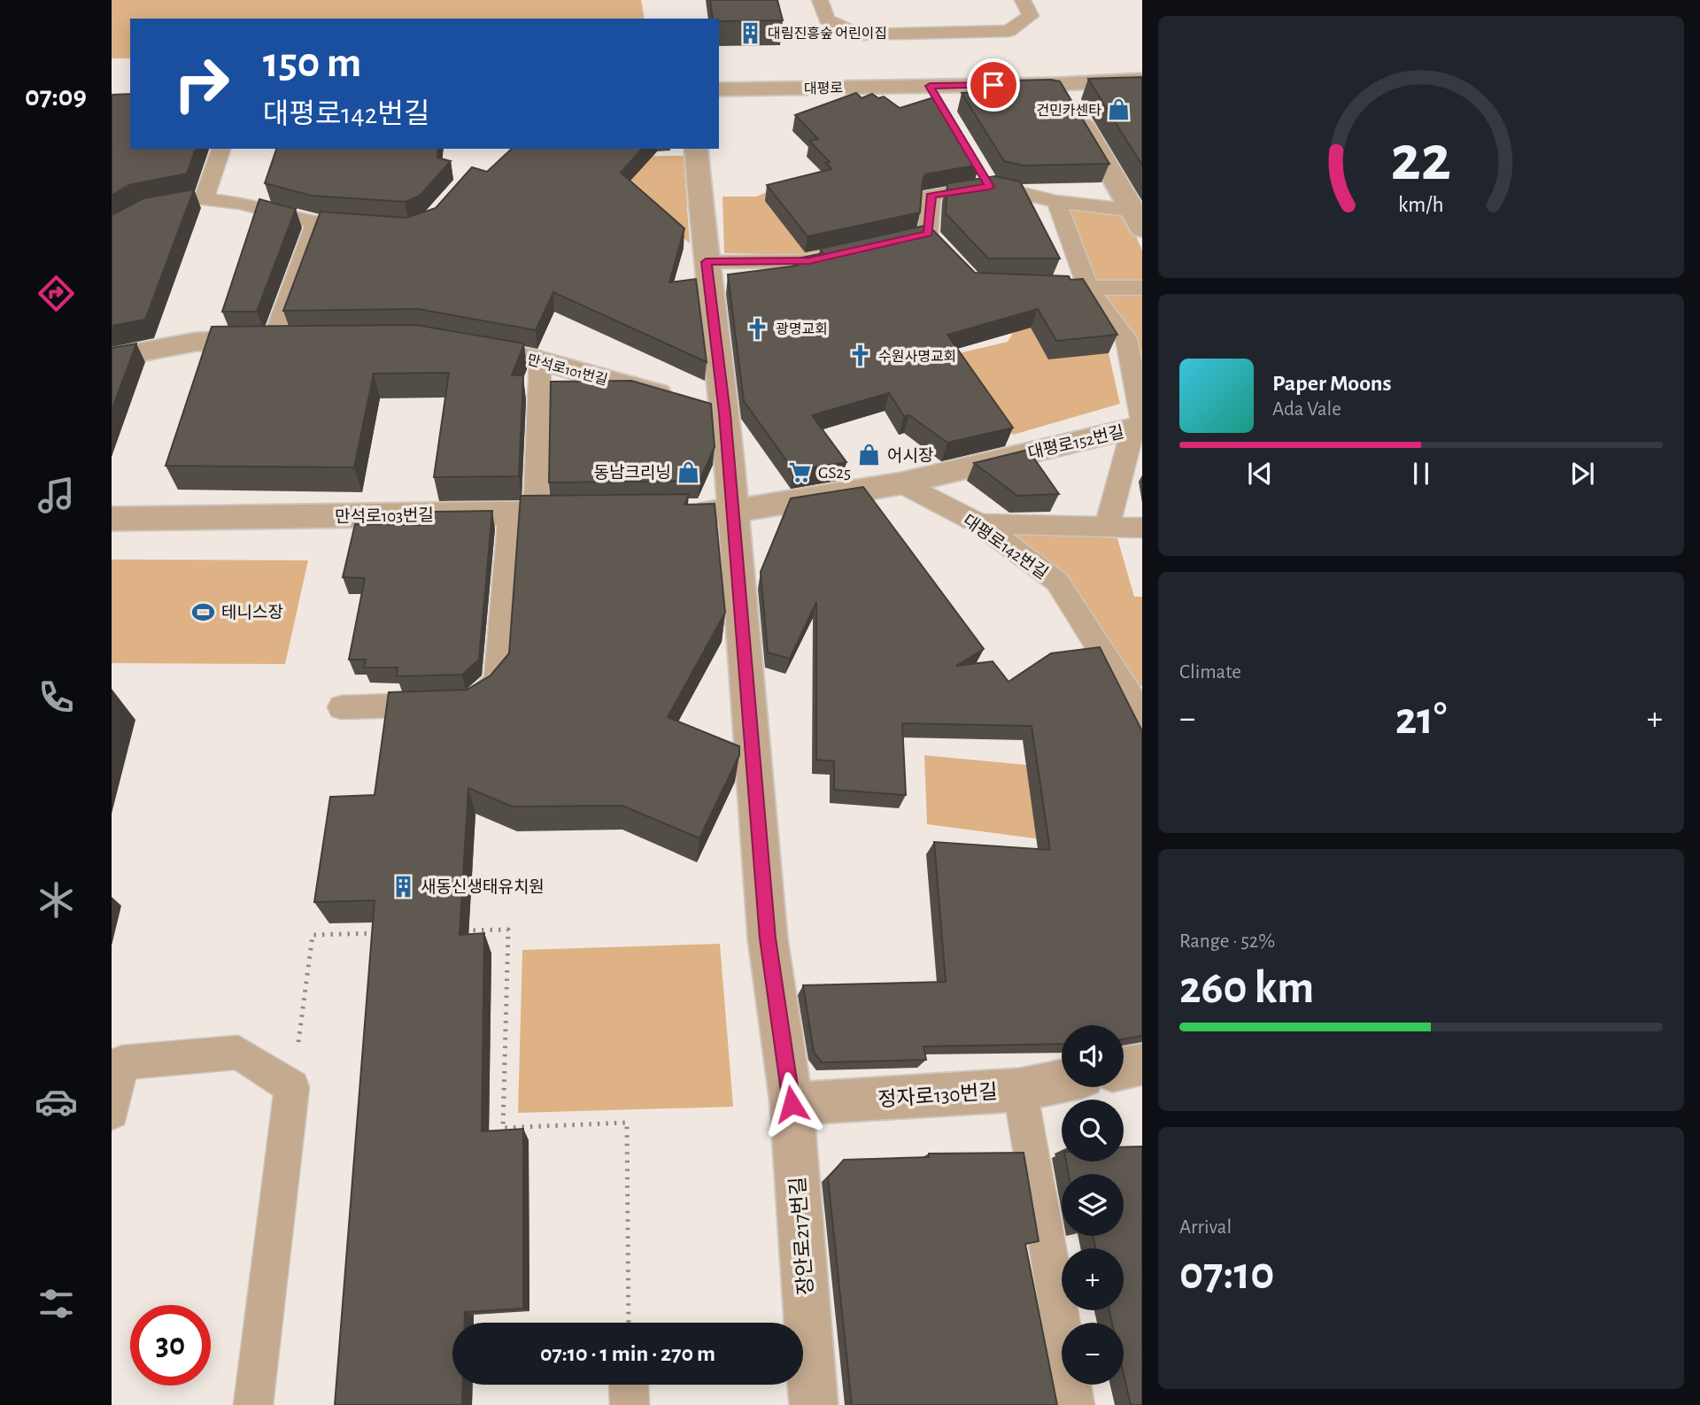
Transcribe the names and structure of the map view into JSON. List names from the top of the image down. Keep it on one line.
{"streets":{"street":["대평로","만석로101번길","대평로152번길","만석로103번길","정자로130번길","장안로217번길"],"lane":["대평로142번길"]},"crossings":[["대평로152번길","대평로142번길"],["정자로130번길","장안로217번길"]],"places":{"building":["대림진흥숲 어린이집","새동신생태유치원"],"shop":["건민카센타","어시장","동남크리닝"],"church":["광명교회","수원사명교회"],"supermarket":["GS25"],"sports":["테니스장"]},"page":{"tabs":"07:09","turn":["150 m","대평로142번길"],"song":["Paper Moons","Ada Vale"],"tile":["Climate",["Range · 52%","260 km"],["Arrival","07:10"]],"heat":["−","21°","+"],"map_buttons":["+","−"],"limit":"30","trip":"07:10 · 1 min · 270 m","gauge":["22","km/h"]}}
